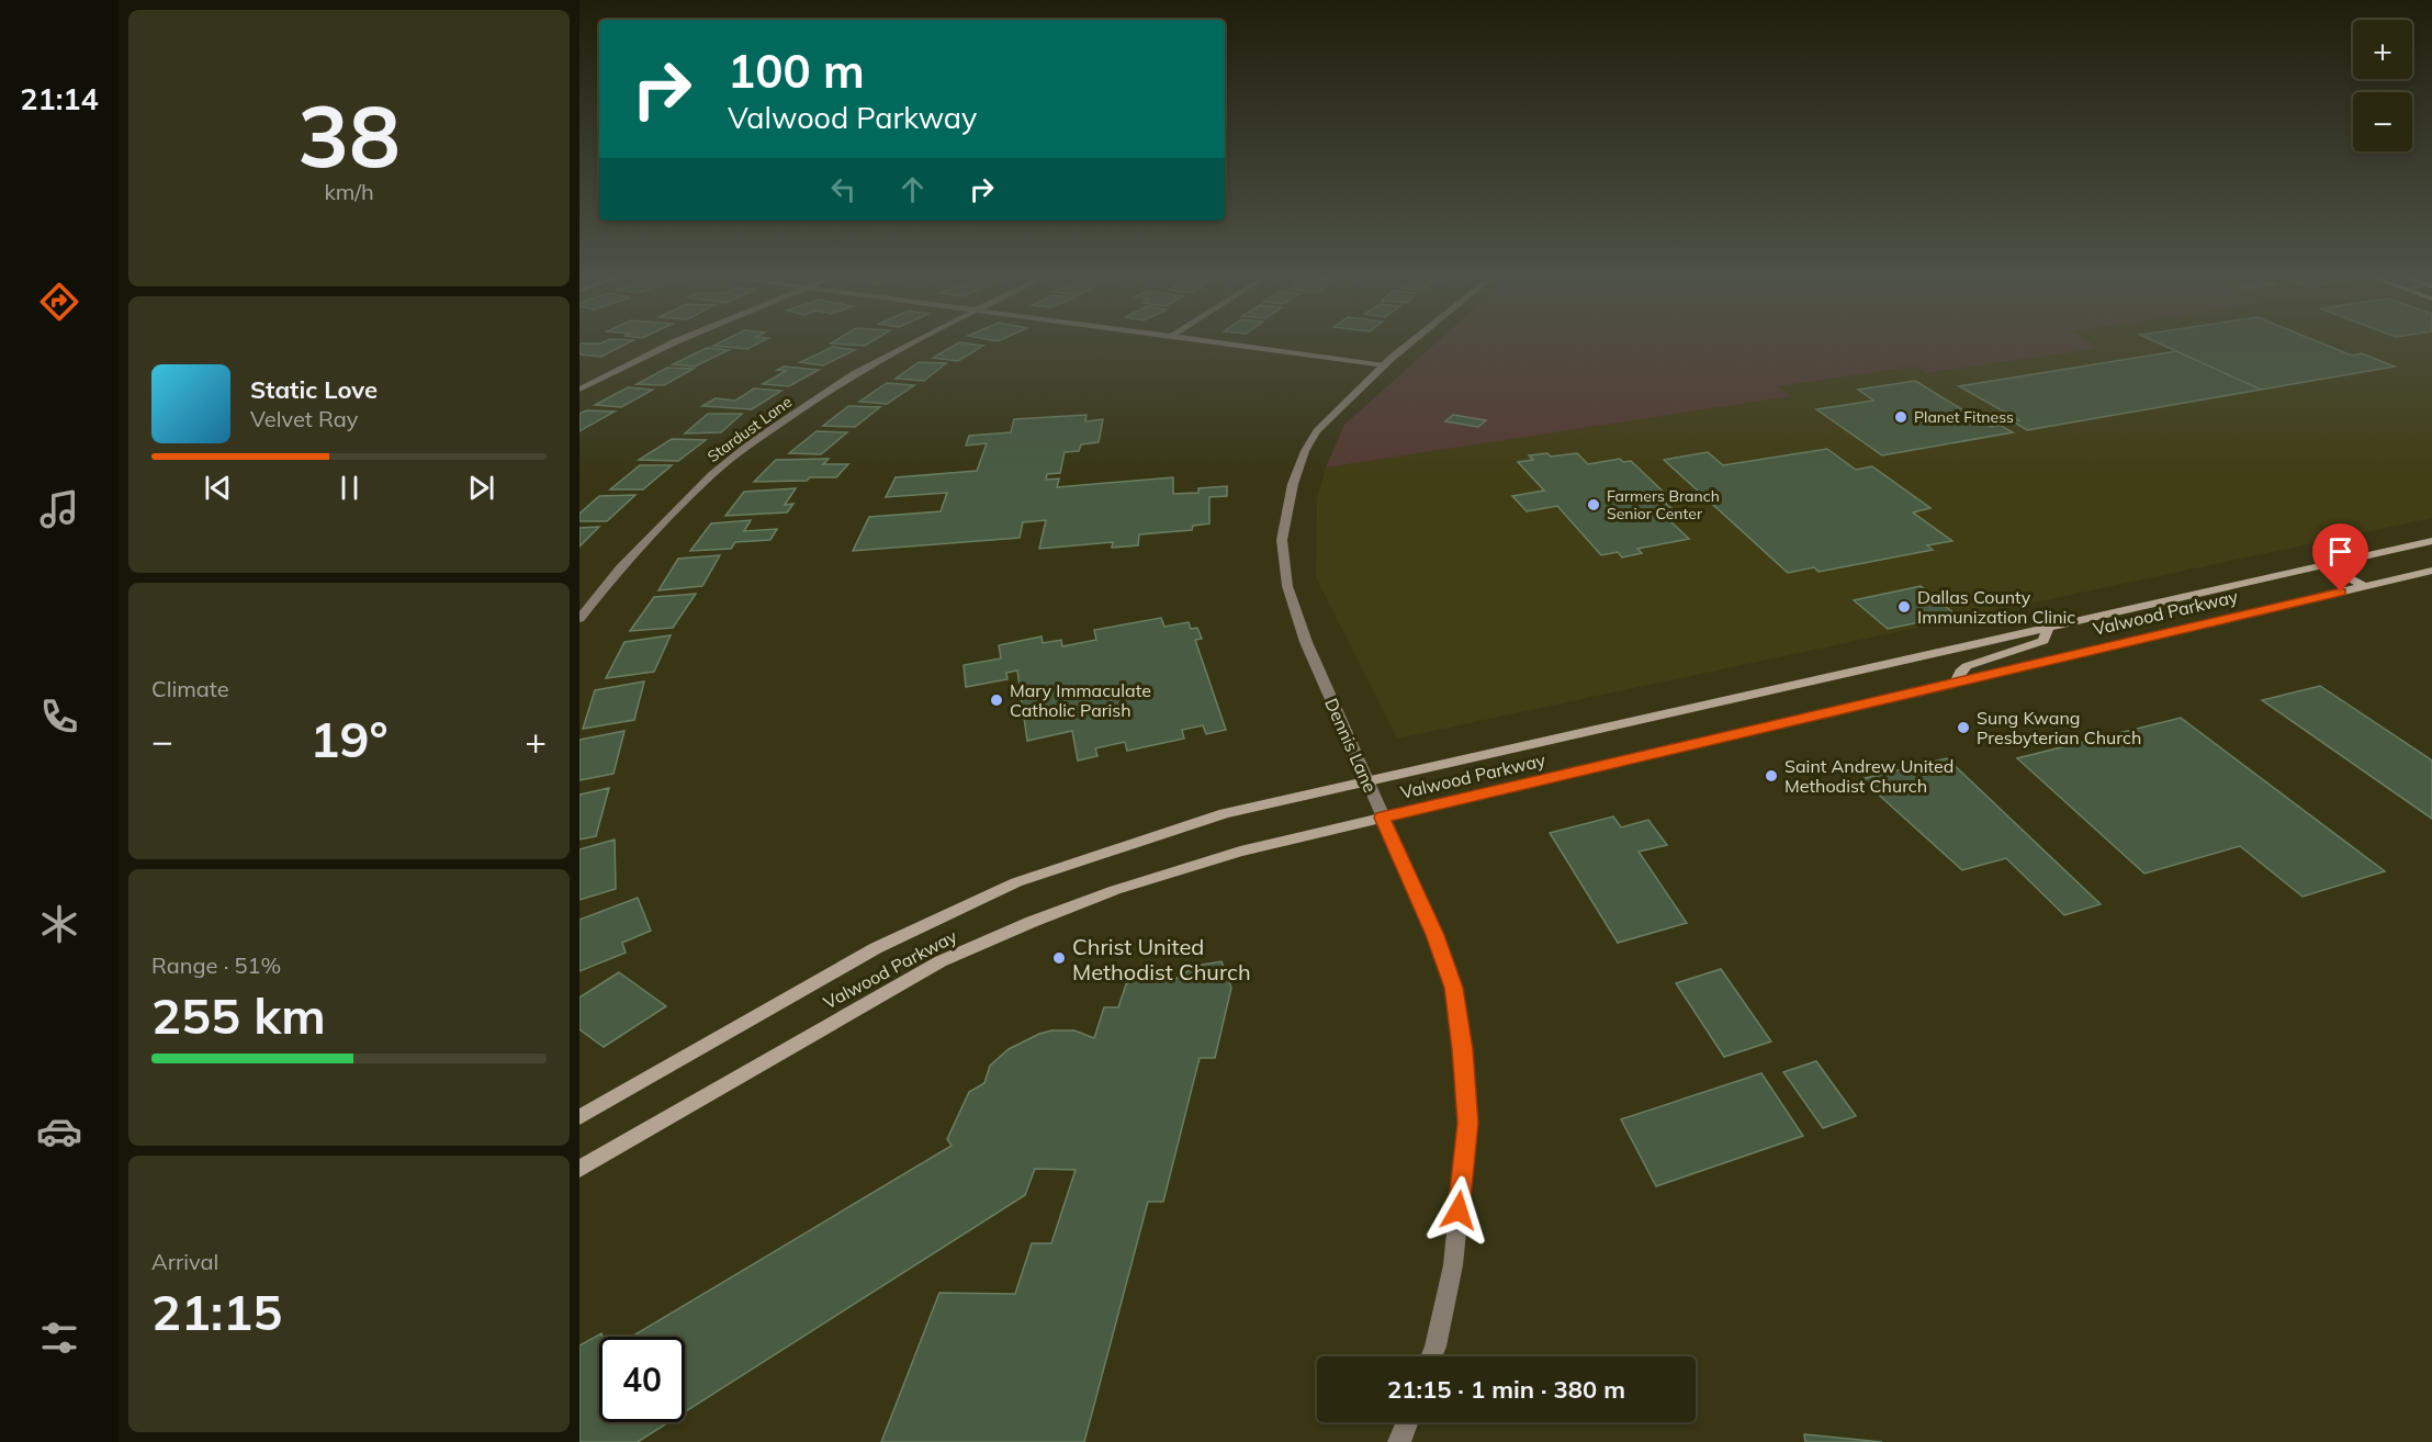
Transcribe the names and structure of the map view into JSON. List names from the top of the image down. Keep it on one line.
{"streets":{"main road":["Valwood Parkway"],"street":["Stardust Lane","Dennis Lane"]},"crossings":[["Valwood Parkway","Dennis Lane"]],"places":["Planet Fitness","Farmers Branch Senior Center","Dallas County Immunization Clinic","Mary Immaculate Catholic Parish","Sung Kwang Presbyterian Church","Saint Andrew United Methodist Church","Christ United Methodist Church"],"page":{"tabs":"21:14","tile":[["38","km/h"],"Climate",["Range · 51%","255 km"],["Arrival","21:15"]],"map_buttons":["+","−"],"turn":["100 m","Valwood Parkway"],"song":["Static Love","Velvet Ray"],"heat":["−","19°","+"],"limit":"40","trip":"21:15 · 1 min · 380 m"}}
